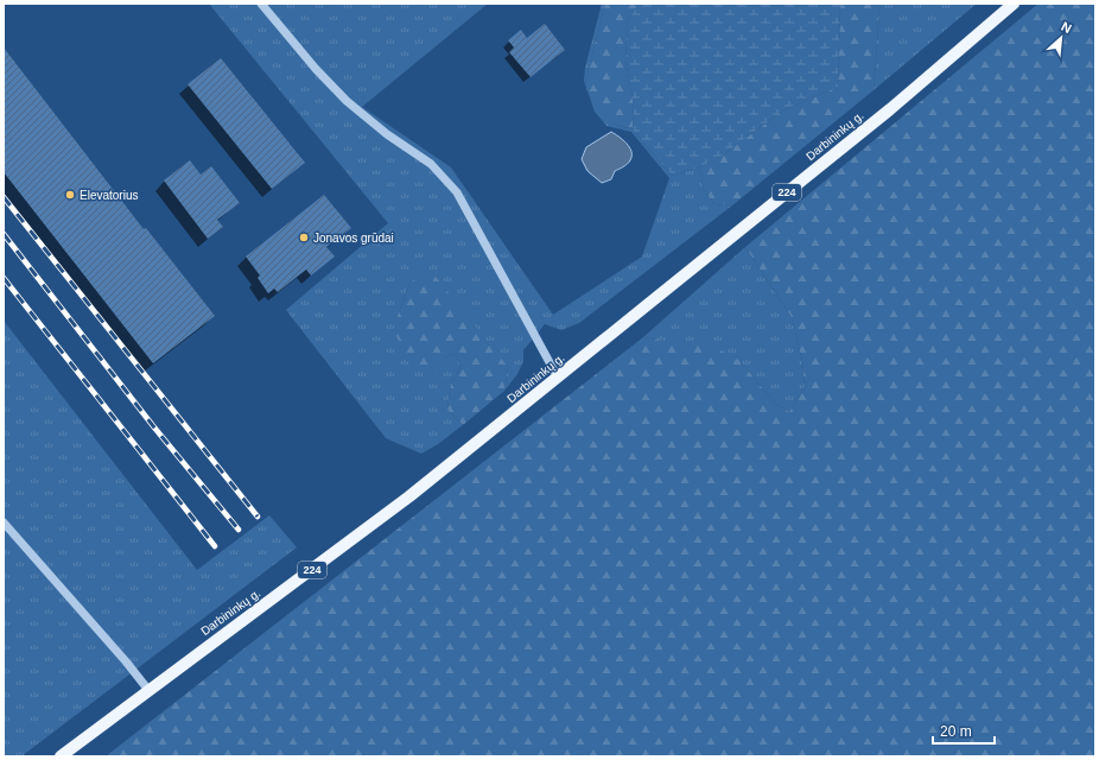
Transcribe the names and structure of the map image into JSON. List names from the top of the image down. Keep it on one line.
{"streets":{"main road":["Darbininkų g.","224"]},"places":["Elevatorius","Jonavos grūdai"],"scale_bar":"20 m","north":"top right"}
